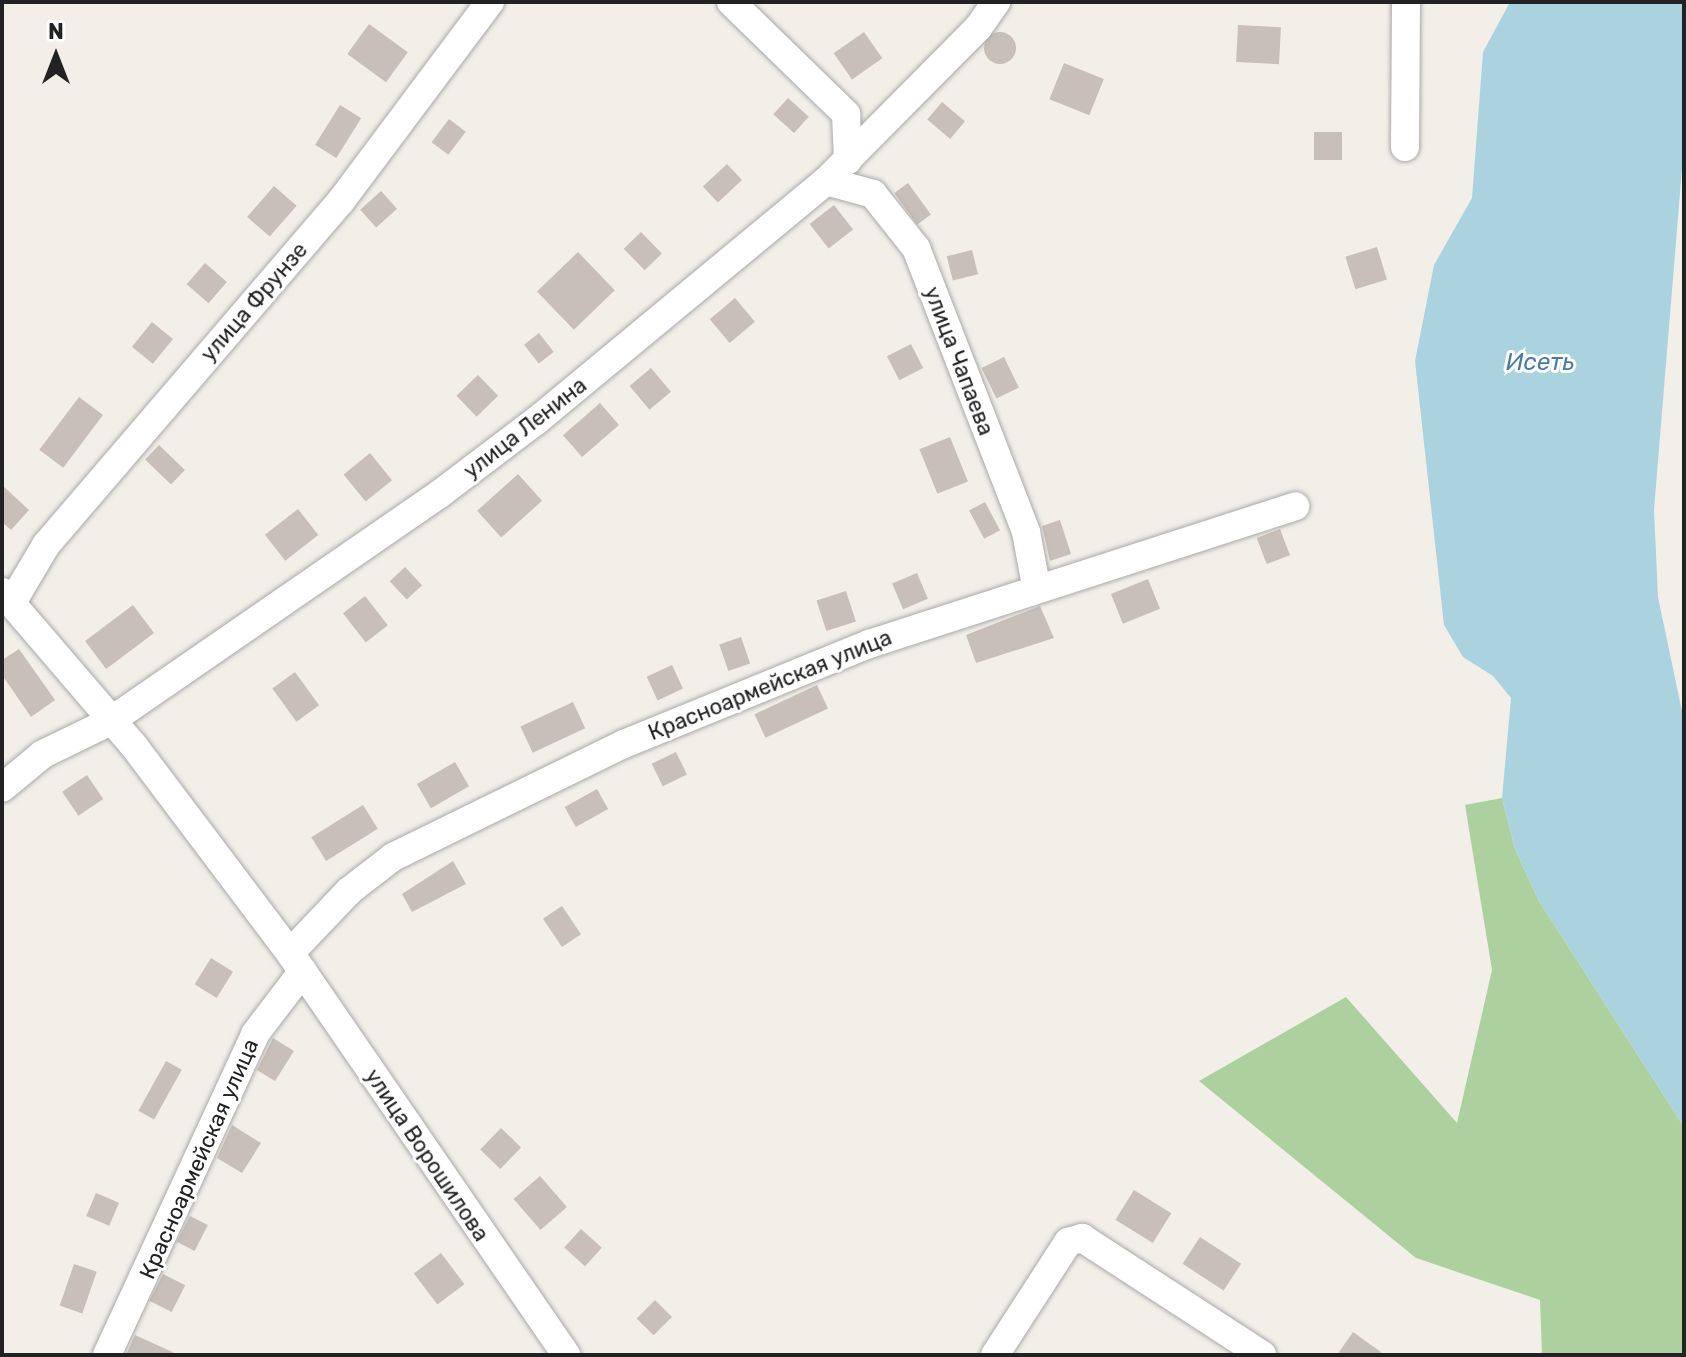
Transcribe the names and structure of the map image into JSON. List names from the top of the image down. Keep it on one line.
{"streets":{"street":["улица Фрунзе","улица Чапаева","улица Ленина","Красноармейская улица","улица Ворошилова"]},"crossings":[["улица Фрунзе","улица Ворошилова"],["улица Чапаева","улица Ленина"],["улица Чапаева","Красноармейская улица"],["улица Ленина","улица Ворошилова"],["Красноармейская улица","улица Ворошилова"]],"water":["Исеть"],"north":"top"}
